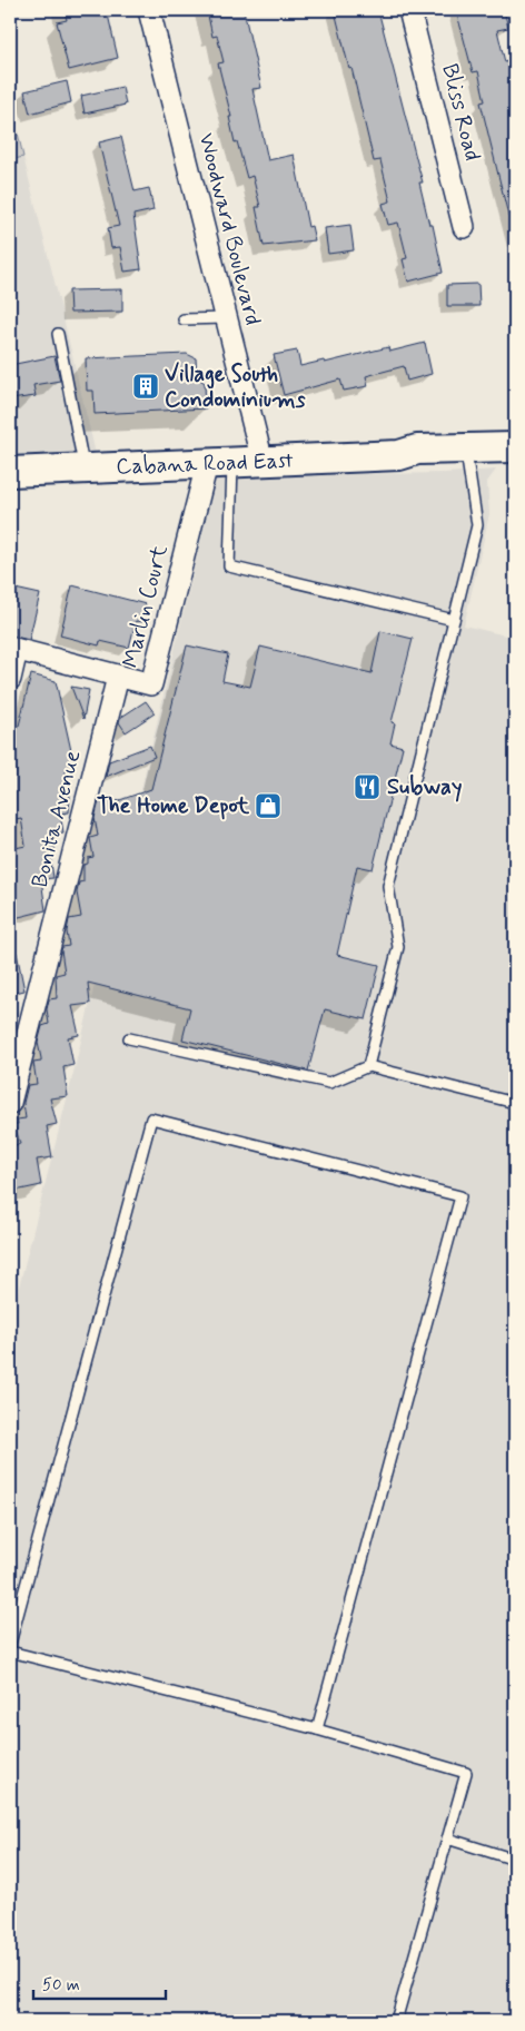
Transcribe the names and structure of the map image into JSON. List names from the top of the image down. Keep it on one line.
{"streets":{"main road":["Cabana Road East"],"street":["Bliss Road","Woodward Boulevard","Marlin Court","Bonita Avenue"]},"crossings":[["Woodward Boulevard","Cabana Road East"],["Cabana Road East","Marlin Court"],["Marlin Court","Bonita Avenue"]],"places":{"building":["Village South Condominiums"],"restaurant":["Subway"],"shop":["The Home Depot"]},"scale_bar":"50 m"}
